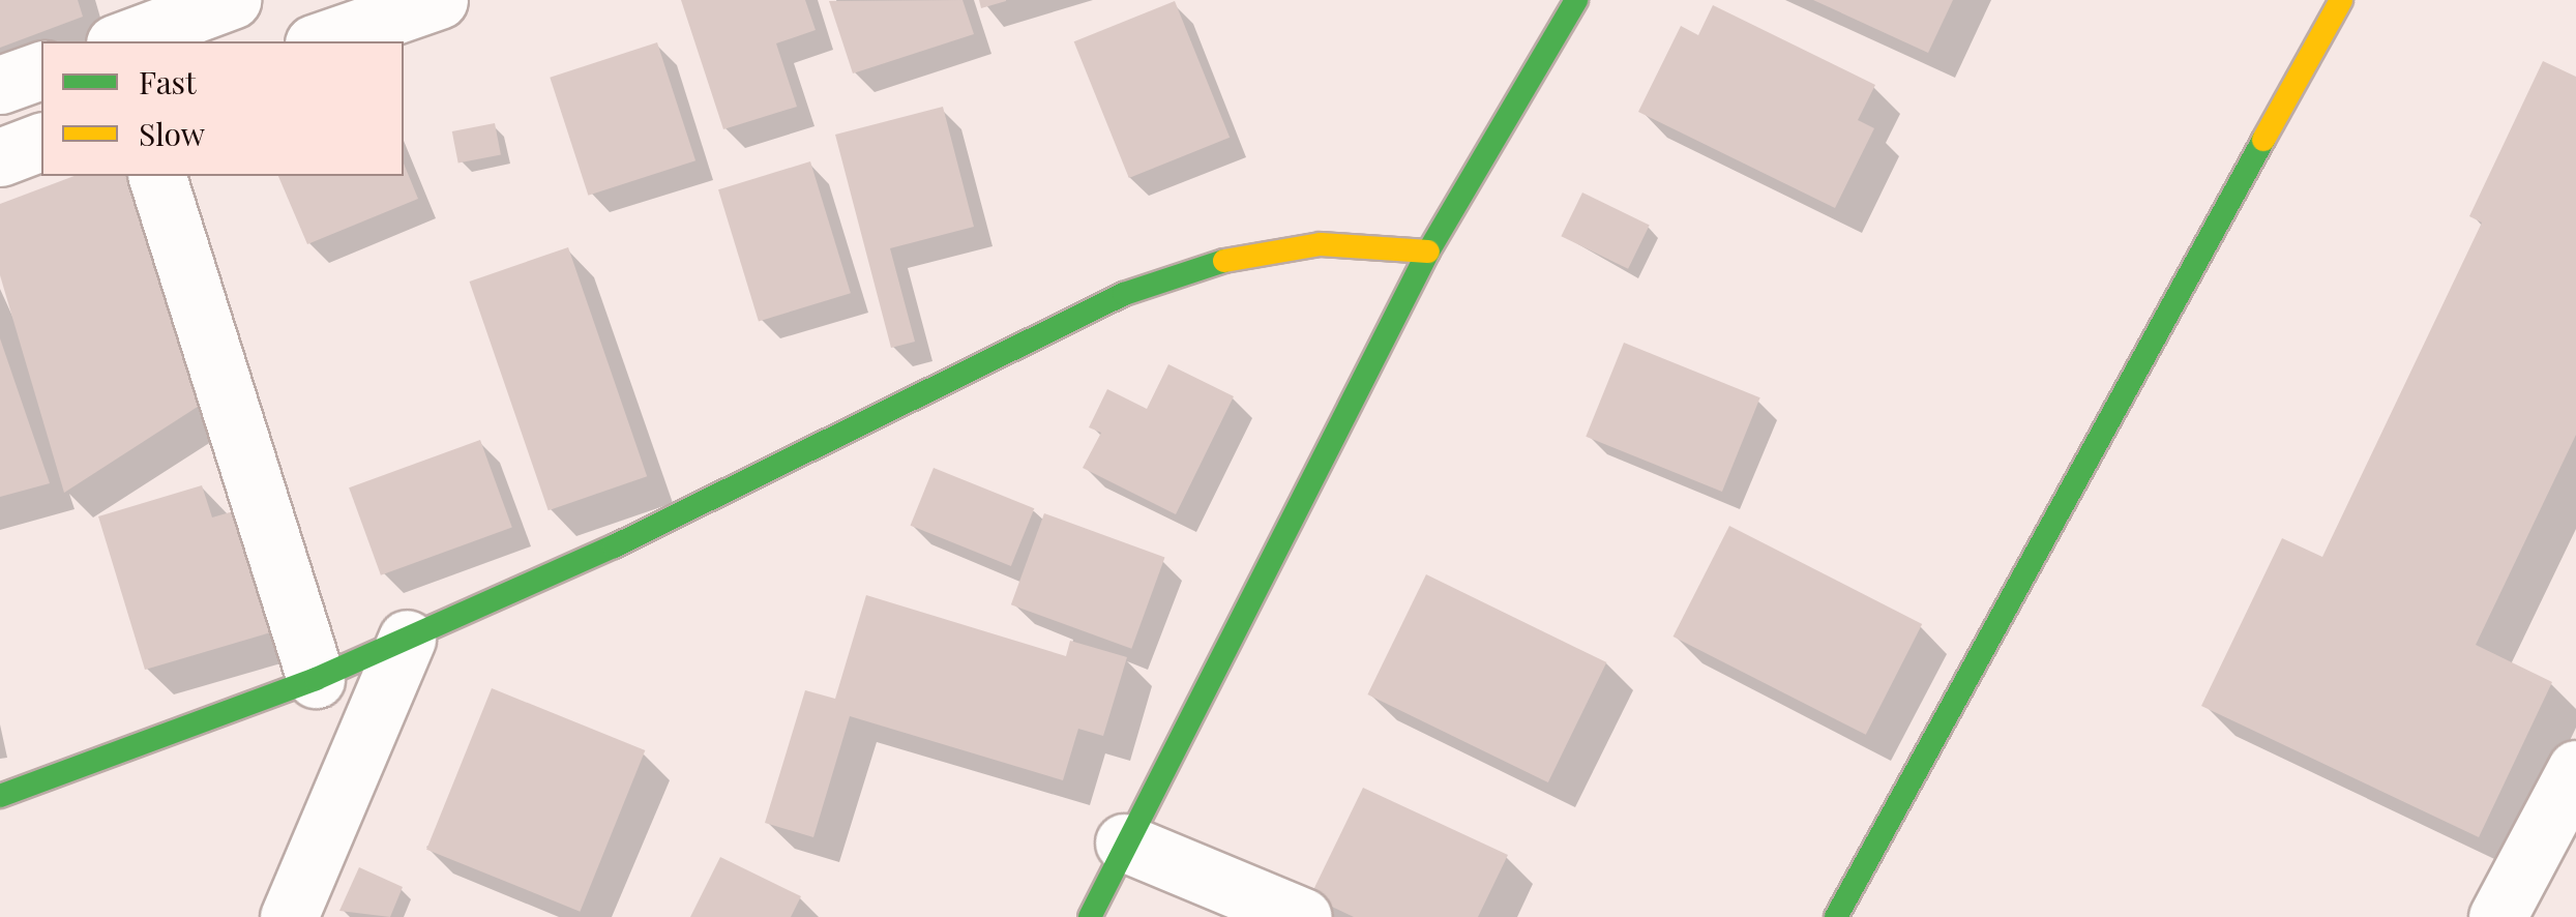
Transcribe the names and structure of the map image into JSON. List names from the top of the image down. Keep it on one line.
{"legend":["Fast","Slow"]}
